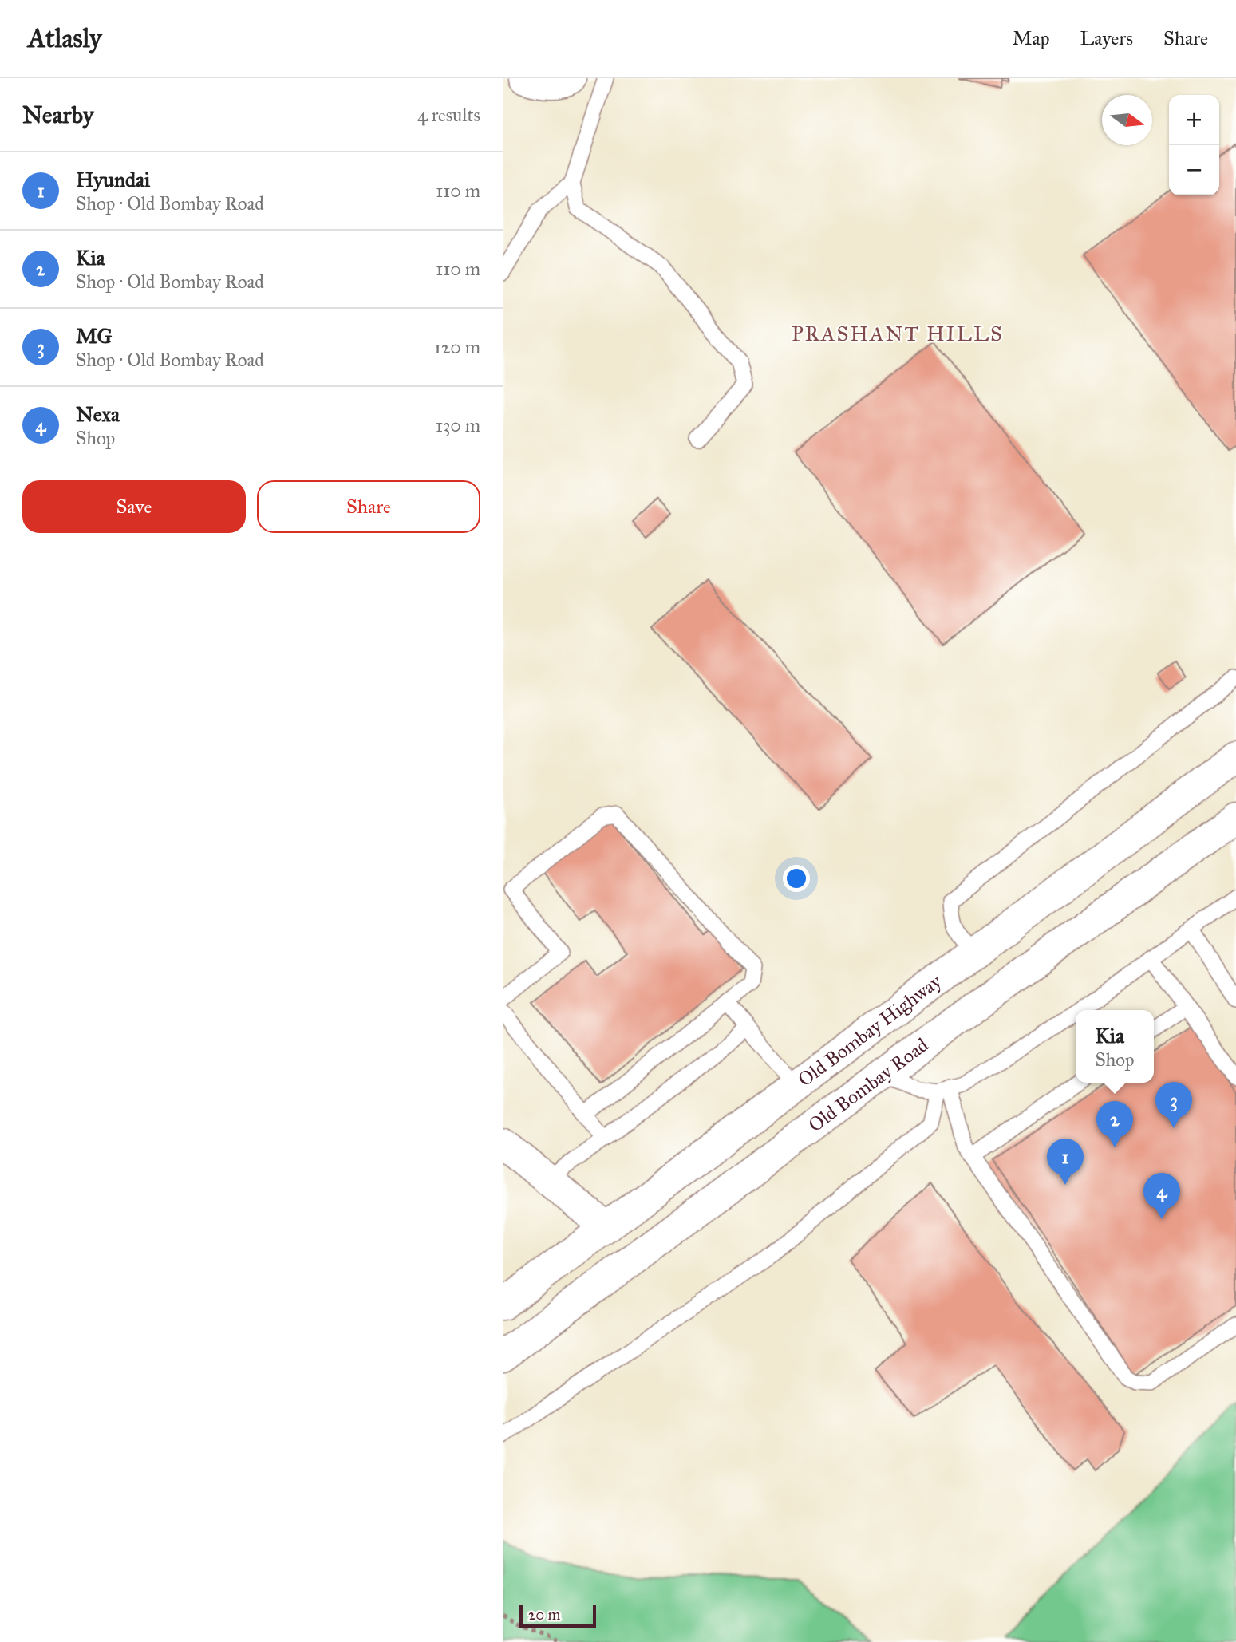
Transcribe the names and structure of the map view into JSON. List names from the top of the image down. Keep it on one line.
{"streets":{"main road":["Old Bombay Highway","Old Bombay Road"]},"districts":["PRASHANT HILLS"],"scale_bar":"20 m","north":"right","page":{"header":"Atlasly","nav":["Map","Layers","Share"],"heading":["Nearby","4 results"],"map_buttons":["+","−"],"list":[{"mark":"1","name":"Hyundai","note":"Shop · Old Bombay Road","value":"110 m"},{"mark":"2","name":"Kia","note":"Shop · Old Bombay Road","value":"110 m"},{"mark":"3","name":"MG","note":"Shop · Old Bombay Road","value":"120 m"},{"mark":"4","name":"Nexa","note":"Shop","value":"130 m"}],"buttons":["Save","Share"],"popup":["Kia","Shop"],"pins":["3","2","1","4"],"scale":"20 m"}}
